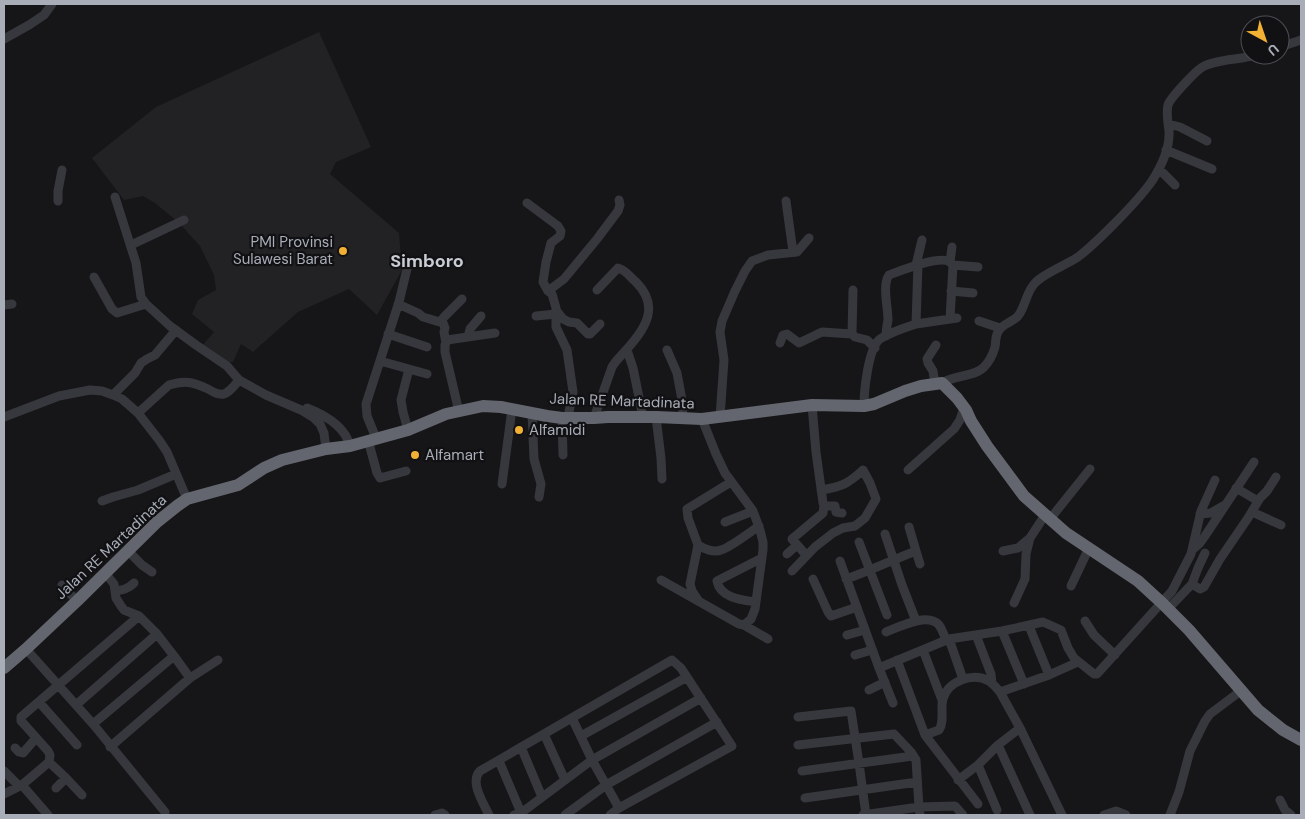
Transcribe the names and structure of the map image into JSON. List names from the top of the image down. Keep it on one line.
{"streets":{"highway":["Jalan RE Martadinata"]},"districts":["Simboro"],"places":["PMI Provinsi Sulawesi Barat","Alfamidi","Alfamart"],"north":"bottom right"}
